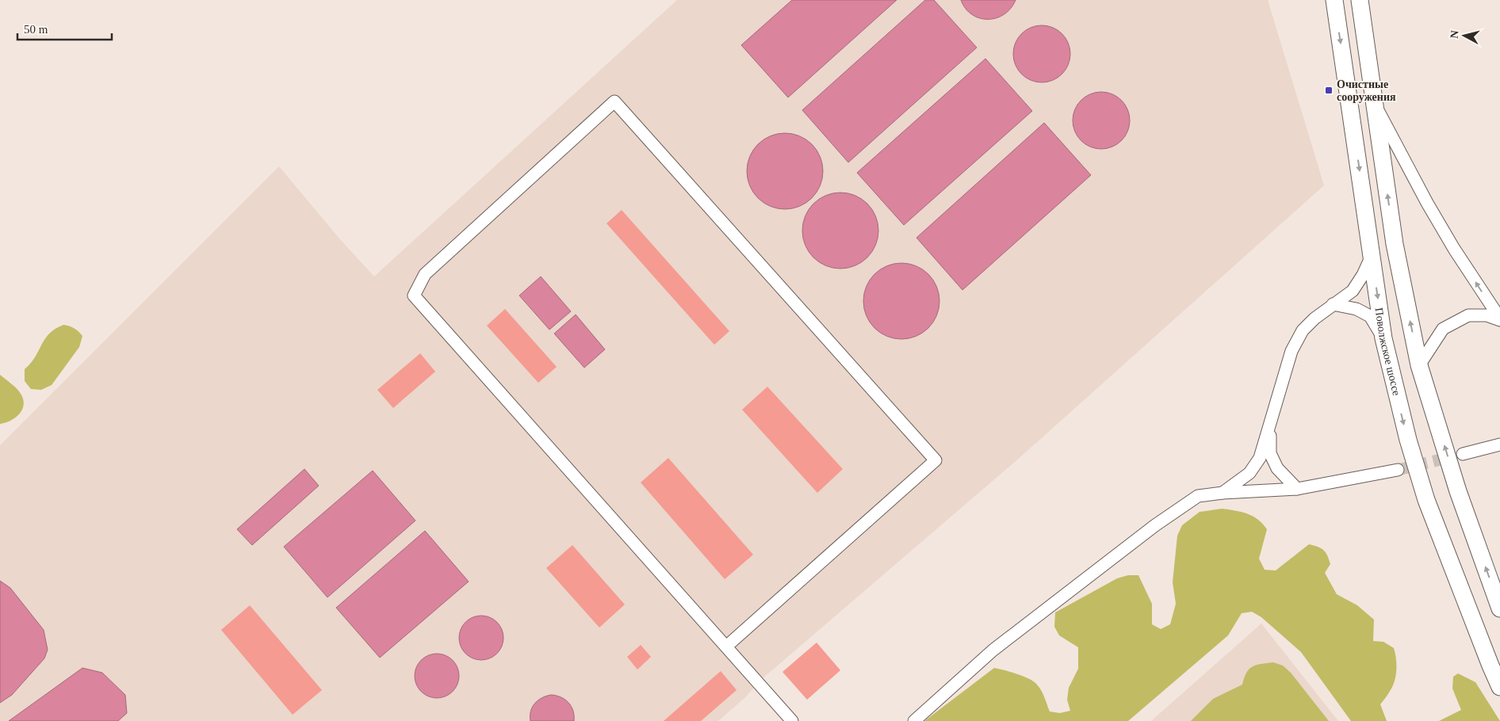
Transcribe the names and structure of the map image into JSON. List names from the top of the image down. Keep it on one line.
{"streets":{"street":["Поволжское шоссе"]},"places":{"transit":["Очистные сооружения"]},"scale_bar":"50 m","north":"left"}
